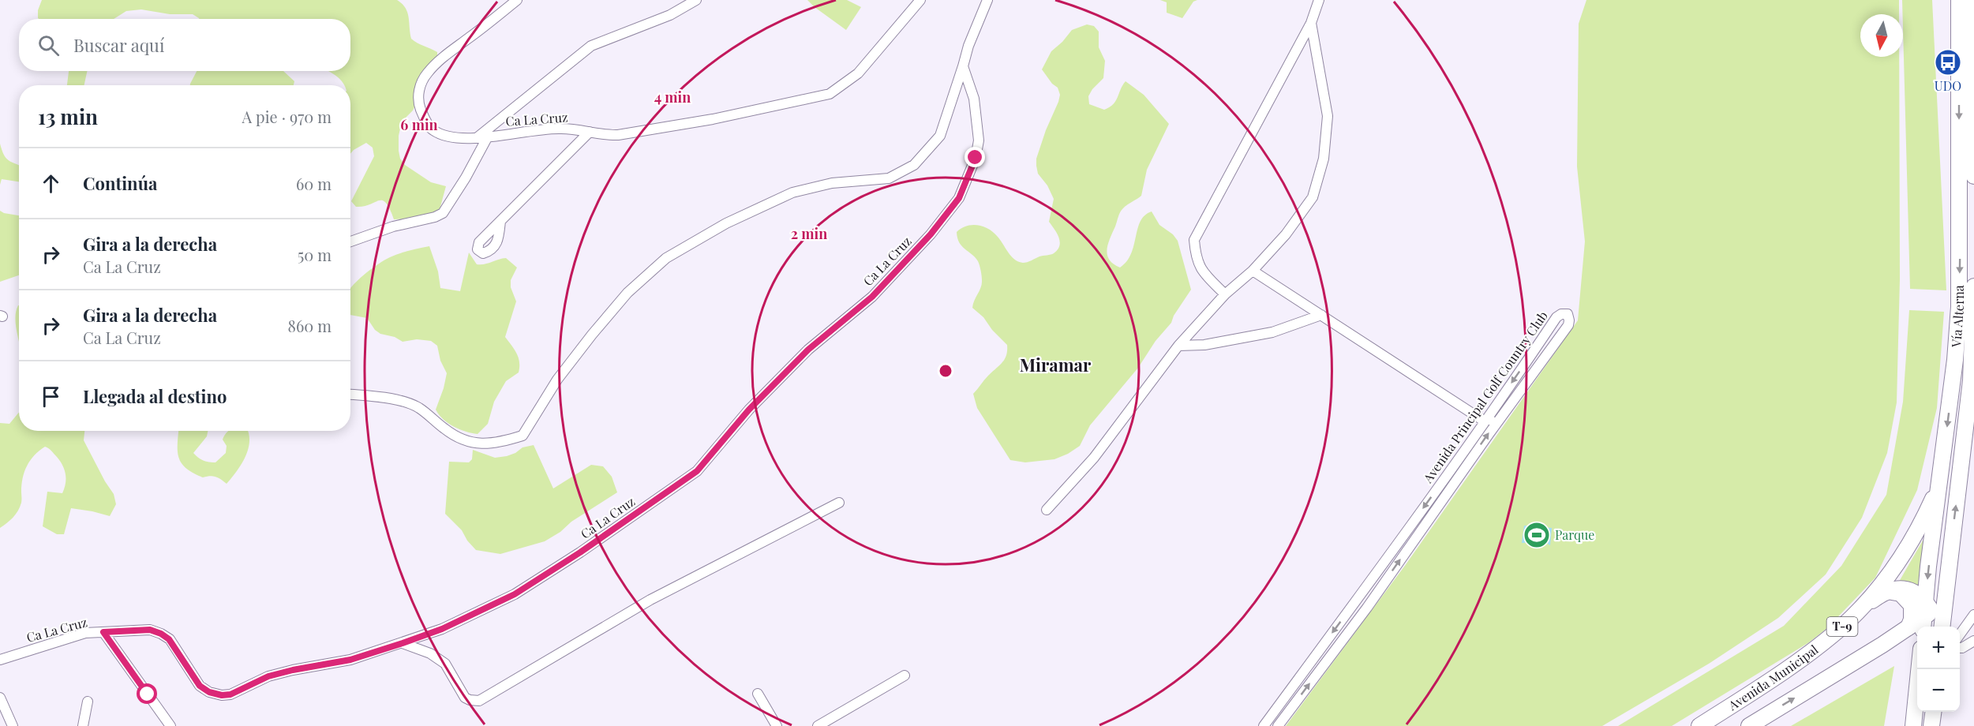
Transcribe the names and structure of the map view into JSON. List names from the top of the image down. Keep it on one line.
{"streets":{"highway":["Vía Alterna","T-9","Avenida Municipal"],"street":["Ca La Cruz","Avenida Principal Golf Country Club"]},"crossings":[["Vía Alterna","T-9"],["Vía Alterna","Avenida Municipal"],["T-9","Avenida Municipal"]],"districts":["Miramar"],"places":{"bus stop":["UDO"],"sports":["Parque"]},"north":"bottom","page":{"search":"Buscar aquí","heading":["13 min","A pie · 970 m"],"list":[["Continúa","60 m"],["Gira a la derecha","Ca La Cruz","50 m"],["Gira a la derecha","Ca La Cruz","860 m"],"Llegada al destino"],"map_buttons":["+","−"]},"rings":["4 min","6 min","2 min"]}
